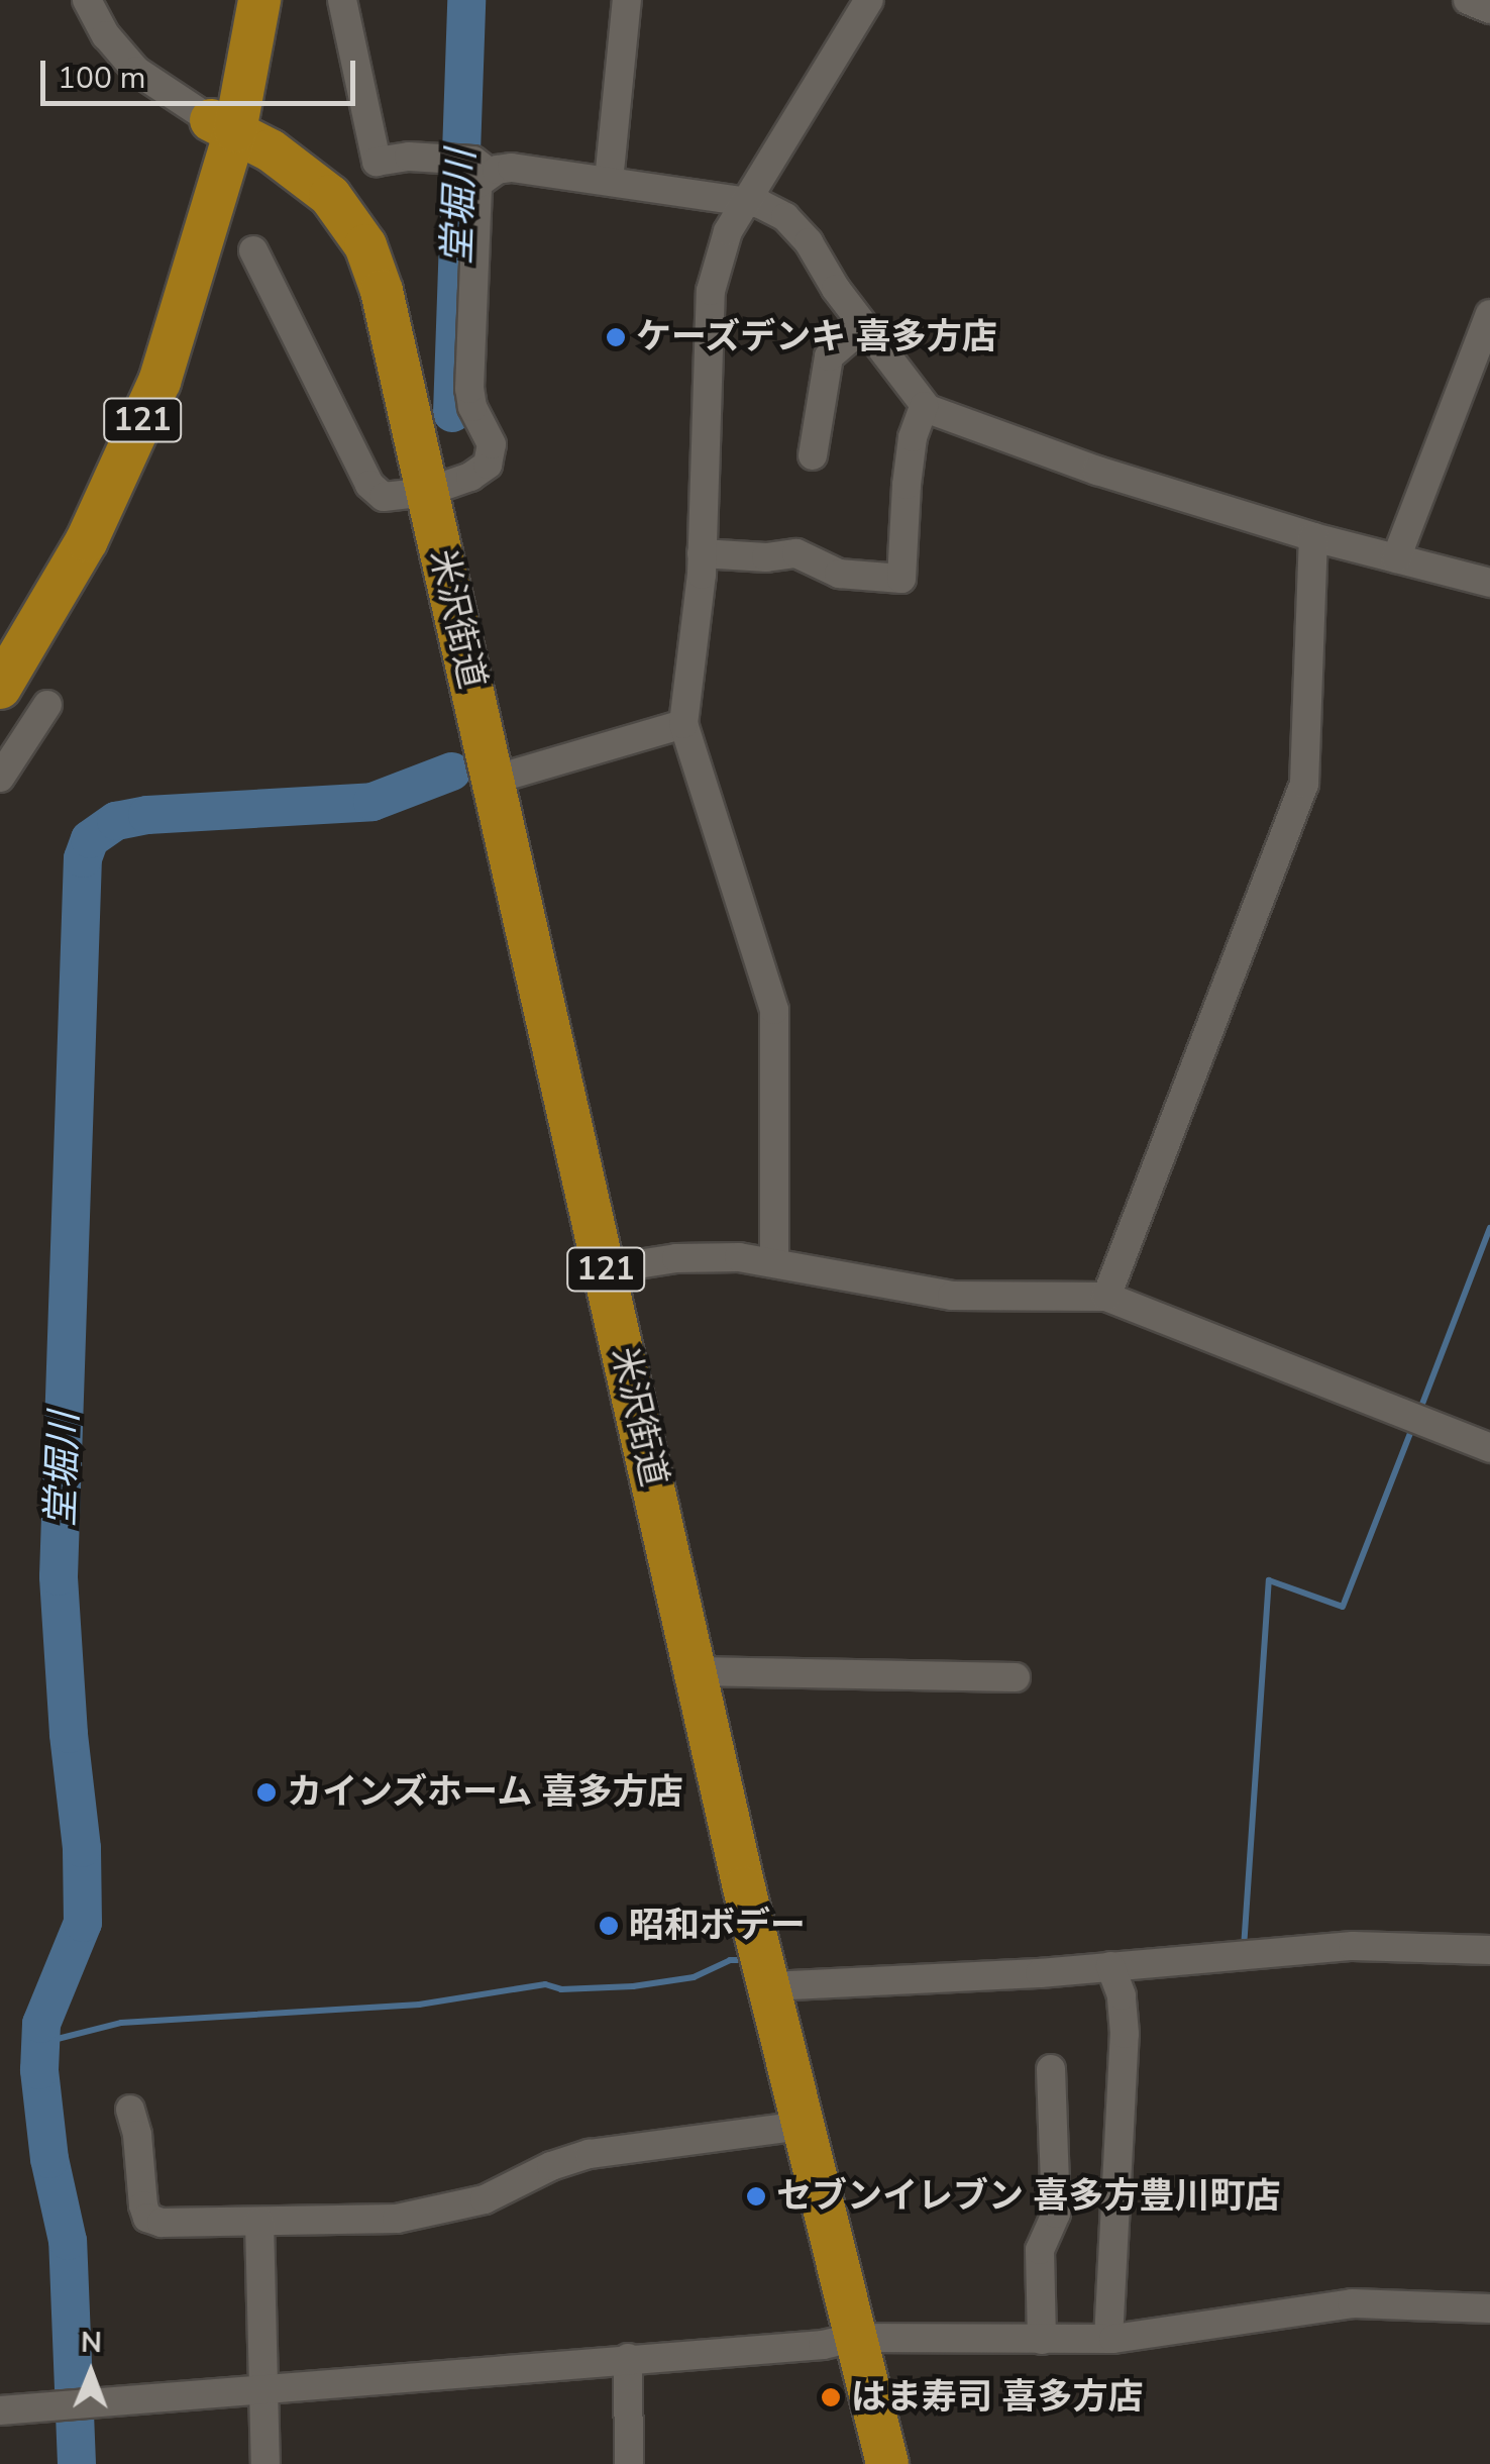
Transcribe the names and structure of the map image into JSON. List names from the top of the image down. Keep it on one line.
{"streets":{"highway":["121","米沢街道"]},"crossings":[["121","米沢街道"]],"water":["堂堀川"],"places":["ケーズデンキ 喜多方店","カインズホーム 喜多方店","昭和ボデー","セブンイレブン 喜多方豊川町店","はま寿司 喜多方店"],"scale_bar":"100 m","north":"top"}
